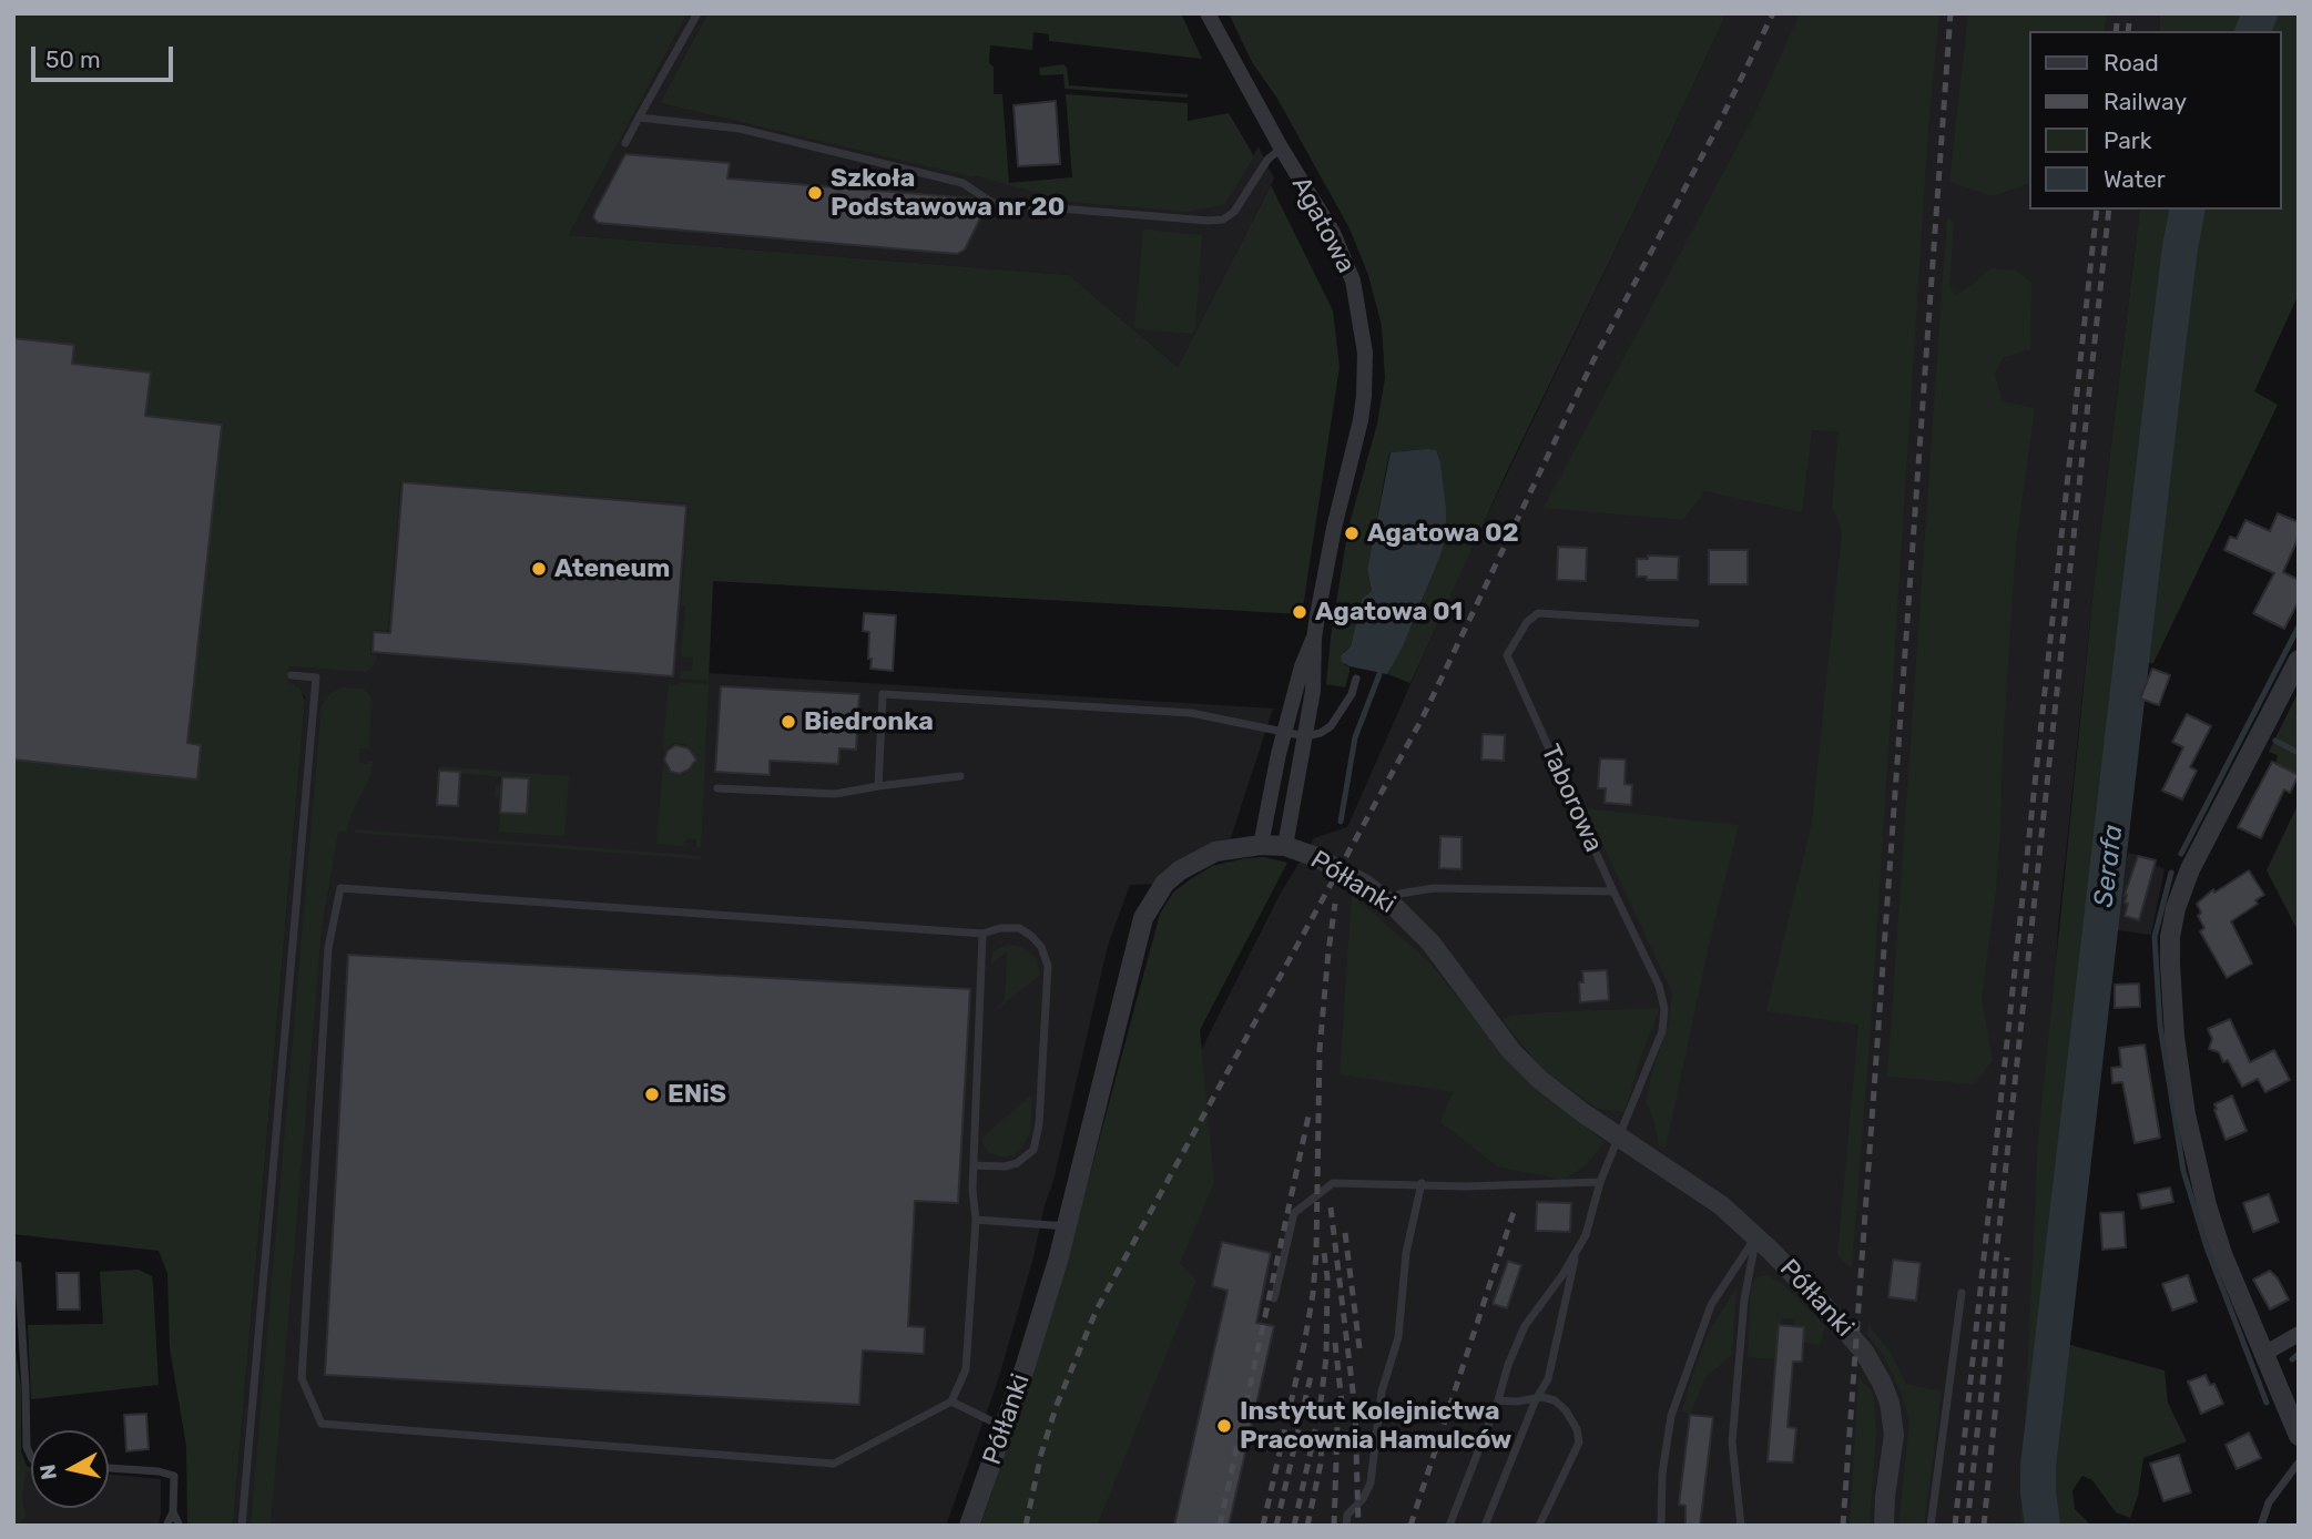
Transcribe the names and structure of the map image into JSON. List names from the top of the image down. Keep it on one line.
{"streets":{"street":["Agatowa","Półłanki"],"lane":["Taborowa"]},"crossings":[["Agatowa","Półłanki"],["Taborowa","Półłanki"]],"water":["Serafa"],"places":["Szkoła Podstawowa nr 20","Agatowa 02","Ateneum","Agatowa 01","Biedronka","ENiS","Instytut Kolejnictwa Pracownia Hamulców"],"legend":["Road","Railway","Park","Water"],"scale_bar":"50 m","north":"left"}
